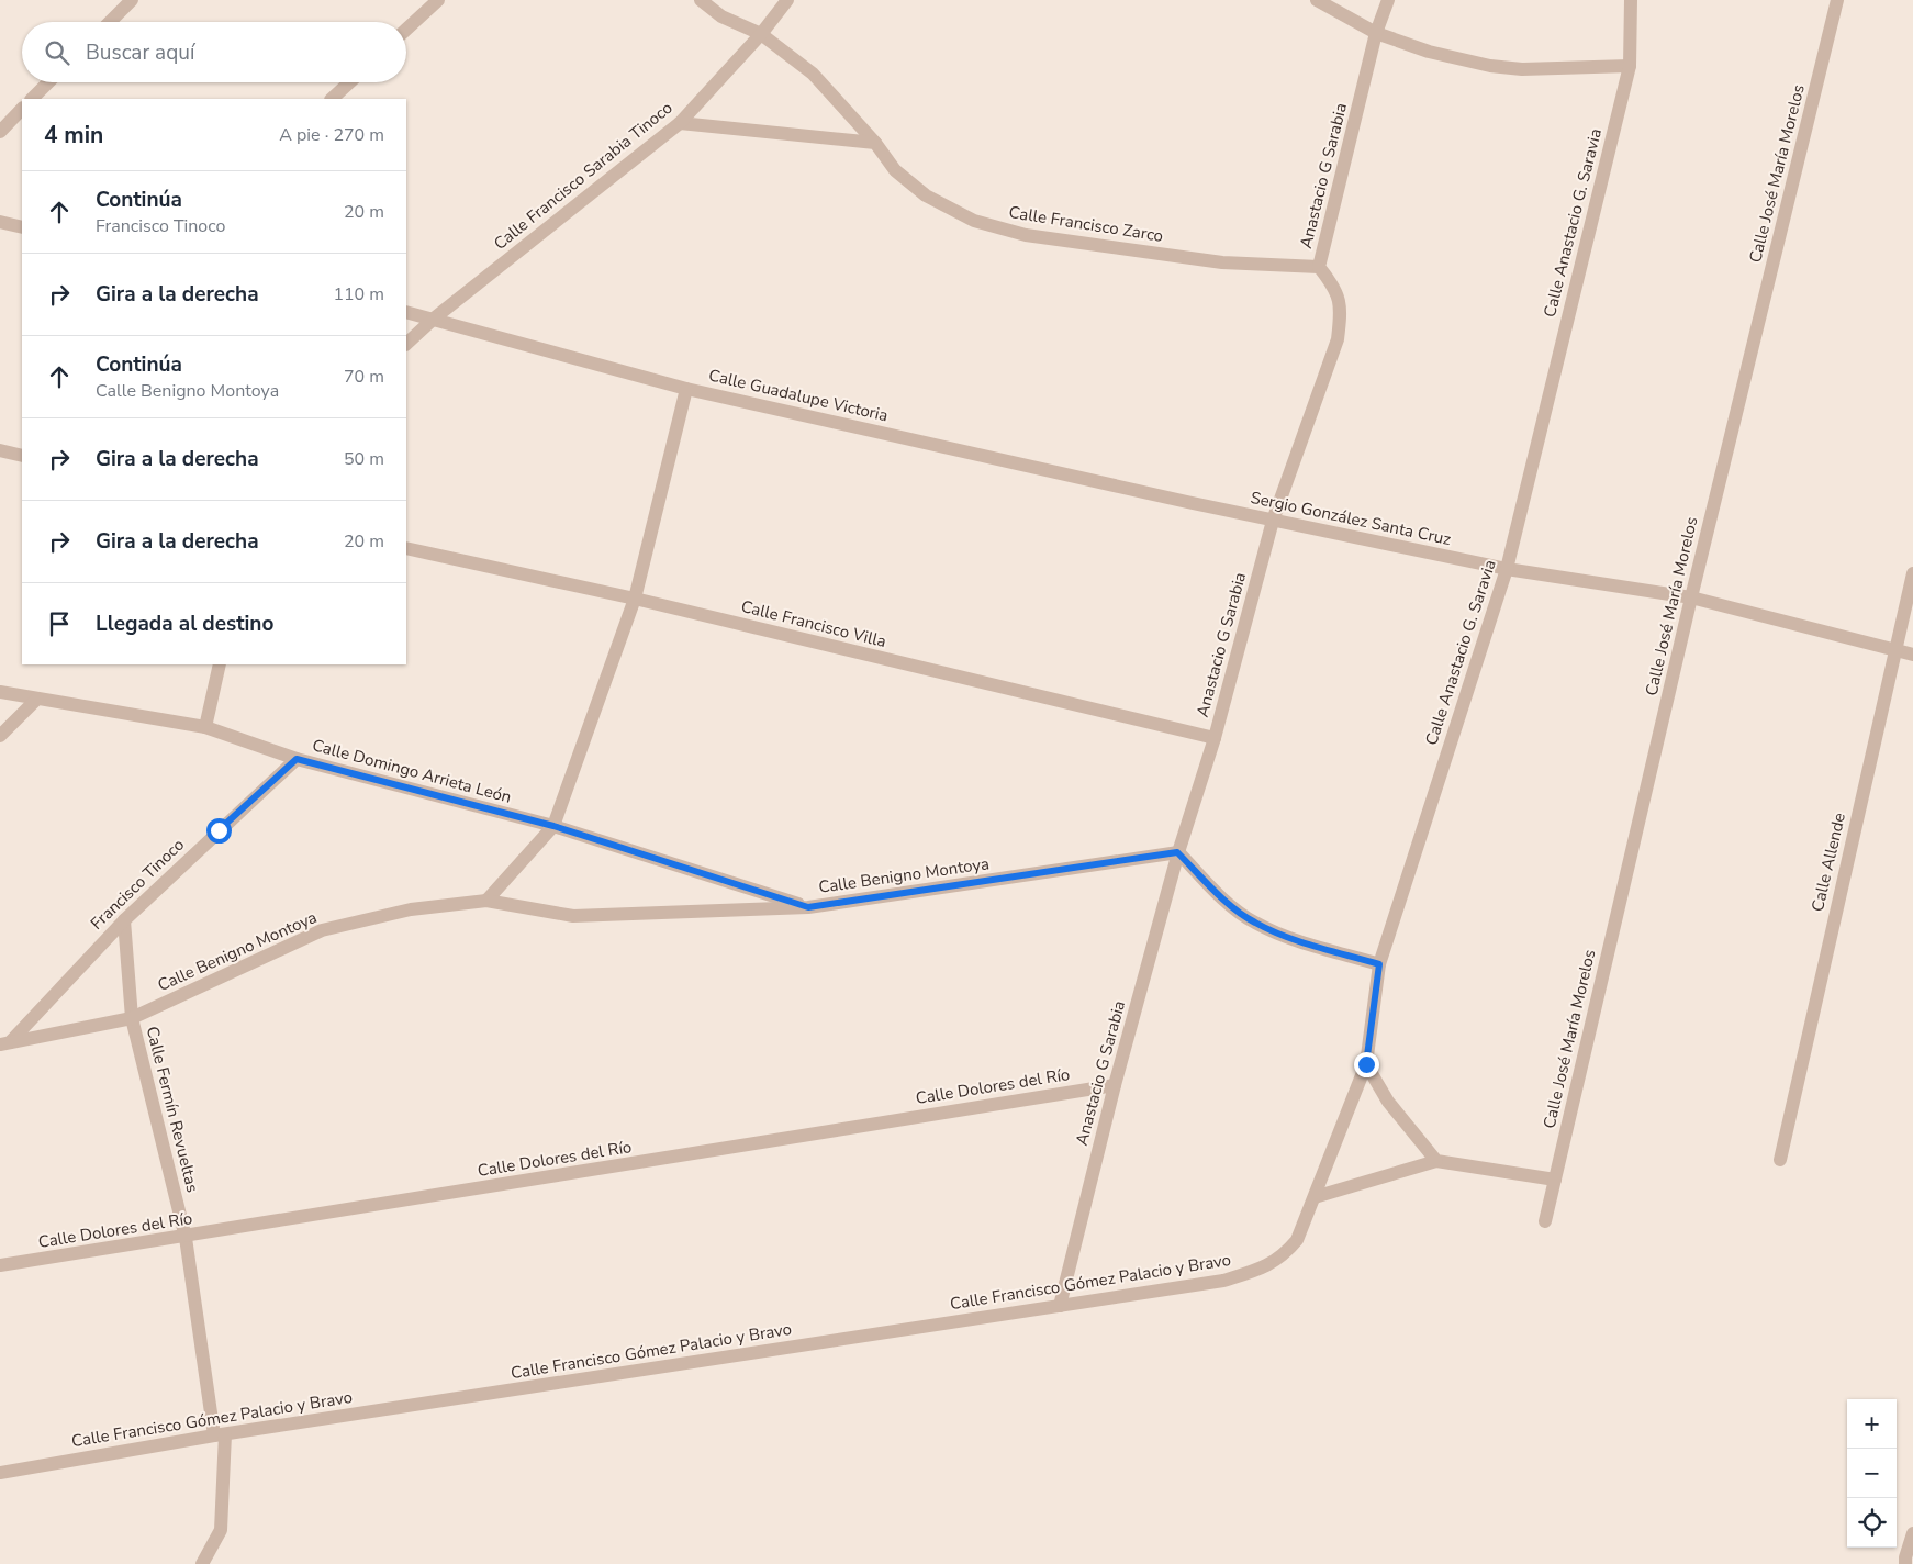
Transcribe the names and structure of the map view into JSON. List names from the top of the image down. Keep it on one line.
{"streets":{"street":["Calle José María Morelos","Calle Francisco Sarabia Tinoco","Anastacio G Sarabia","Calle Anastacio G. Saravia","Calle Francisco Zarco","Calle Guadalupe Victoria","Sergio González Santa Cruz","Calle Francisco Villa","Calle Domingo Arrieta León","Calle Allende","Calle Benigno Montoya","Francisco Tinoco","Calle Dolores del Río","Calle Fermín Revueltas","Calle Francisco Gómez Palacio y Bravo"]},"crossings":[["Calle José María Morelos","Sergio González Santa Cruz"],["Calle Francisco Sarabia Tinoco","Calle Francisco Zarco"],["Calle Francisco Sarabia Tinoco","Calle Guadalupe Victoria"],["Anastacio G Sarabia","Calle Francisco Zarco"],["Anastacio G Sarabia","Sergio González Santa Cruz"],["Anastacio G Sarabia","Calle Francisco Villa"],["Anastacio G Sarabia","Calle Benigno Montoya"],["Anastacio G Sarabia","Calle Dolores del Río"],["Anastacio G Sarabia","Calle Francisco Gómez Palacio y Bravo"],["Calle Anastacio G. Saravia","Sergio González Santa Cruz"],["Calle Anastacio G. Saravia","Calle Francisco Gómez Palacio y Bravo"],["Calle Guadalupe Victoria","Sergio González Santa Cruz"],["Sergio González Santa Cruz","Calle Allende"],["Calle Domingo Arrieta León","Calle Benigno Montoya"],["Calle Domingo Arrieta León","Francisco Tinoco"],["Calle Benigno Montoya","Francisco Tinoco"],["Calle Benigno Montoya","Calle Fermín Revueltas"],["Francisco Tinoco","Calle Fermín Revueltas"],["Calle Dolores del Río","Calle Fermín Revueltas"],["Calle Fermín Revueltas","Calle Francisco Gómez Palacio y Bravo"]],"page":{"search":"Buscar aquí","heading":["4 min","A pie · 270 m"],"list":[["Continúa","Francisco Tinoco","20 m"],["Gira a la derecha","110 m"],["Continúa","Calle Benigno Montoya","70 m"],["Gira a la derecha","50 m"],["Gira a la derecha","20 m"],"Llegada al destino"],"map_buttons":["+","−"]}}
